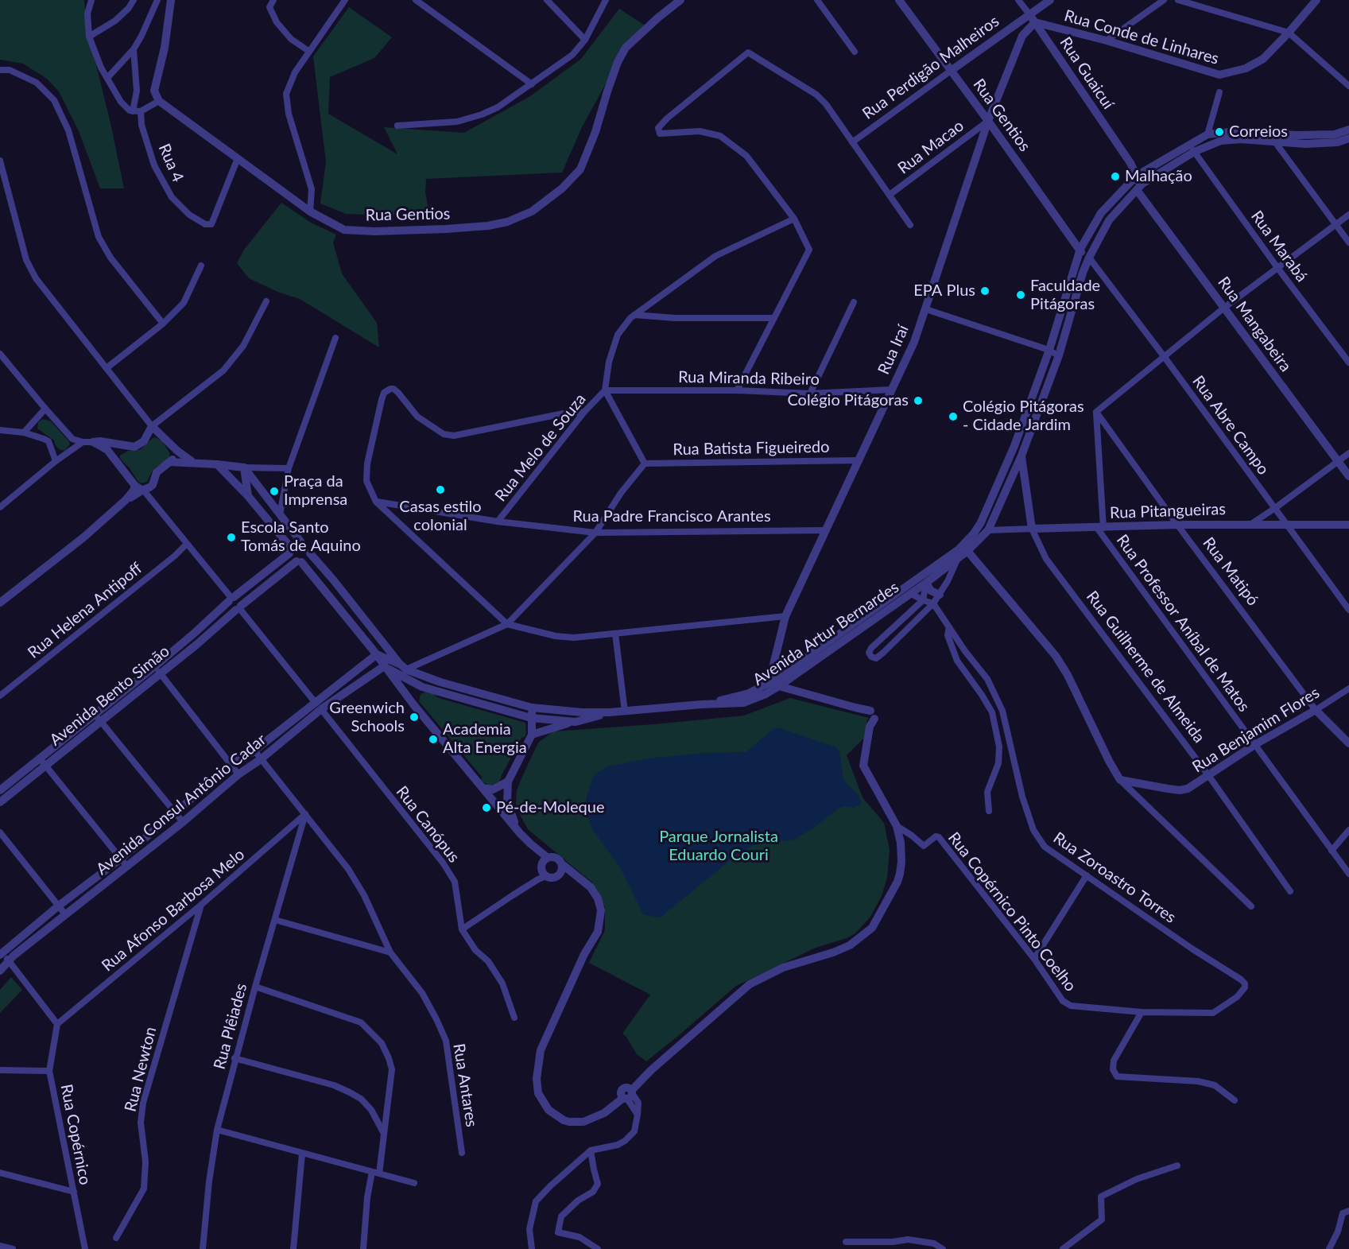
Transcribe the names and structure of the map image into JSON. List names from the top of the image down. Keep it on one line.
{"streets":{"street":["Rua Conde de Linhares","Rua Perdigão Malheiros","Rua Guaicuí","Rua Gentios","Rua Macao","Rua 4","Rua Marabá","Rua Mangabeira","Rua Iraí","Rua Miranda Ribeiro","Rua Abre Campo","Rua Melo de Souza","Rua Batista Figueiredo","Rua Pitangueiras","Rua Padre Francisco Arantes","Rua Matipó","Rua Helena Antipoff","Rua Professor Aníbal de Matos","Avenida Artur Bernardes","Rua Guilherme de Almeida","Avenida Bento Simão","Rua Benjamim Flores","Avenida Consul Antônio Cadar","Rua Canópus","Rua Zoroastro Torres","Rua Afonso Barbosa Melo","Rua Copérnico Pinto Coelho","Rua Plêiades","Rua Newton","Rua Antares","Rua Copérnico"]},"crossings":[["Rua Conde de Linhares","Rua Guaicuí"],["Rua Conde de Linhares","Rua Iraí"],["Rua Perdigão Malheiros","Rua Guaicuí"],["Rua Perdigão Malheiros","Rua Gentios"],["Rua Guaicuí","Rua Iraí"],["Rua Guaicuí","Avenida Artur Bernardes"],["Rua Gentios","Rua Macao"],["Rua Gentios","Rua 4"],["Rua Gentios","Rua Iraí"],["Rua Gentios","Avenida Artur Bernardes"],["Rua Macao","Rua Iraí"],["Rua Marabá","Avenida Artur Bernardes"],["Rua Iraí","Rua Miranda Ribeiro"],["Rua Iraí","Rua Batista Figueiredo"],["Rua Iraí","Rua Padre Francisco Arantes"],["Rua Iraí","Avenida Artur Bernardes"],["Rua Miranda Ribeiro","Rua Melo de Souza"],["Rua Abre Campo","Rua Pitangueiras"],["Rua Melo de Souza","Rua Padre Francisco Arantes"],["Rua Pitangueiras","Rua Matipó"],["Rua Pitangueiras","Rua Professor Aníbal de Matos"],["Rua Pitangueiras","Avenida Artur Bernardes"],["Rua Pitangueiras","Rua Guilherme de Almeida"],["Rua Matipó","Rua Benjamim Flores"],["Rua Professor Aníbal de Matos","Rua Benjamim Flores"],["Avenida Artur Bernardes","Rua Guilherme de Almeida"],["Avenida Artur Bernardes","Avenida Consul Antônio Cadar"],["Rua Guilherme de Almeida","Rua Benjamim Flores"],["Avenida Consul Antônio Cadar","Rua Canópus"],["Avenida Consul Antônio Cadar","Rua Antares"],["Rua Zoroastro Torres","Rua Copérnico Pinto Coelho"],["Rua Afonso Barbosa Melo","Rua Plêiades"],["Rua Afonso Barbosa Melo","Rua Newton"],["Rua Afonso Barbosa Melo","Rua Antares"],["Rua Afonso Barbosa Melo","Rua Copérnico"],["Rua Plêiades","Rua Antares"]],"parks":["Parque Jornalista Eduardo Couri"],"places":["Correios","Malhação","EPA Plus","Faculdade Pitágoras","Colégio Pitágoras","Colégio Pitágoras - Cidade Jardim","Casas estilo colonial","Praça da Imprensa","Escola Santo Tomás de Aquino","Greenwich Schools","Academia Alta Energia","Pé-de-Moleque"]}
